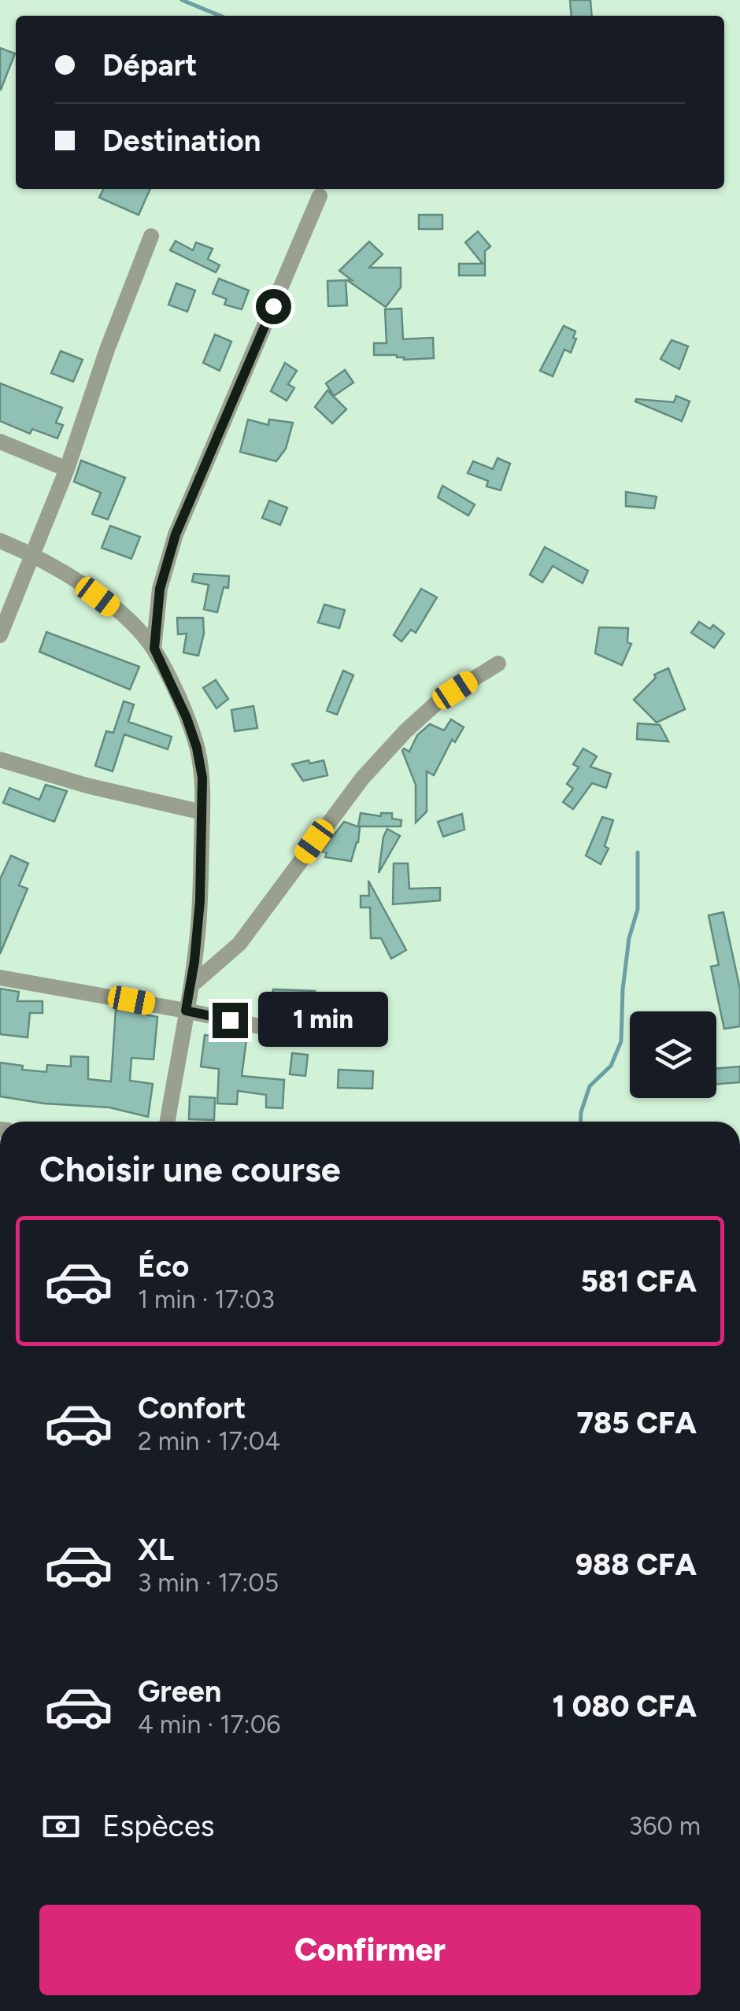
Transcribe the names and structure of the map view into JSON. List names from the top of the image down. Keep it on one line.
{"page":{"banner":["Départ","Destination"],"bubble":"1 min","heading":"Choisir une course","list":[{"name":"Éco","note":"1 min · 17:03","value":"581 CFA"},{"name":"Confort","note":"2 min · 17:04","value":"785 CFA"},{"name":"XL","note":"3 min · 17:05","value":"988 CFA"},{"name":"Green","note":"4 min · 17:06","value":"1 080 CFA"}],"pay":["Espèces","360 m"],"buttons":"Confirmer"}}
